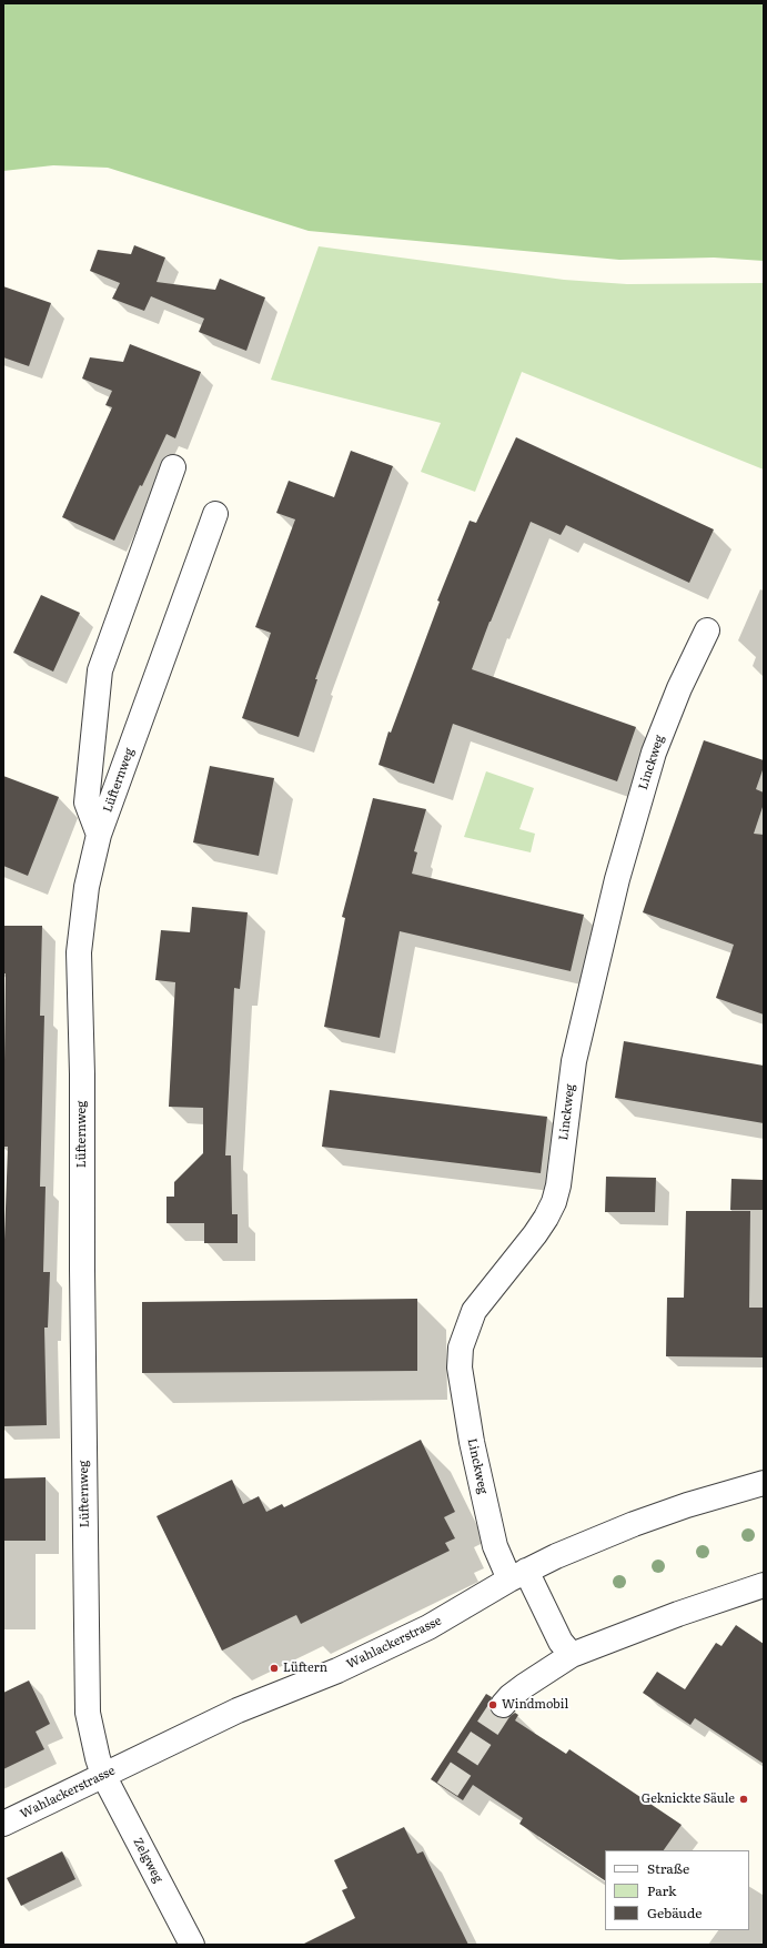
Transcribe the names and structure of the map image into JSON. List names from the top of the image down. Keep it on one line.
{"streets":{"street":["Linckweg","Lüfternweg","Wahlackerstrasse","Zelgweg"]},"crossings":[["Linckweg","Wahlackerstrasse"],["Lüfternweg","Wahlackerstrasse"],["Lüfternweg","Zelgweg"],["Wahlackerstrasse","Zelgweg"]],"places":["Lüftern","Windmobil","Geknickte Säule"],"legend":["Straße","Park","Gebäude"]}
